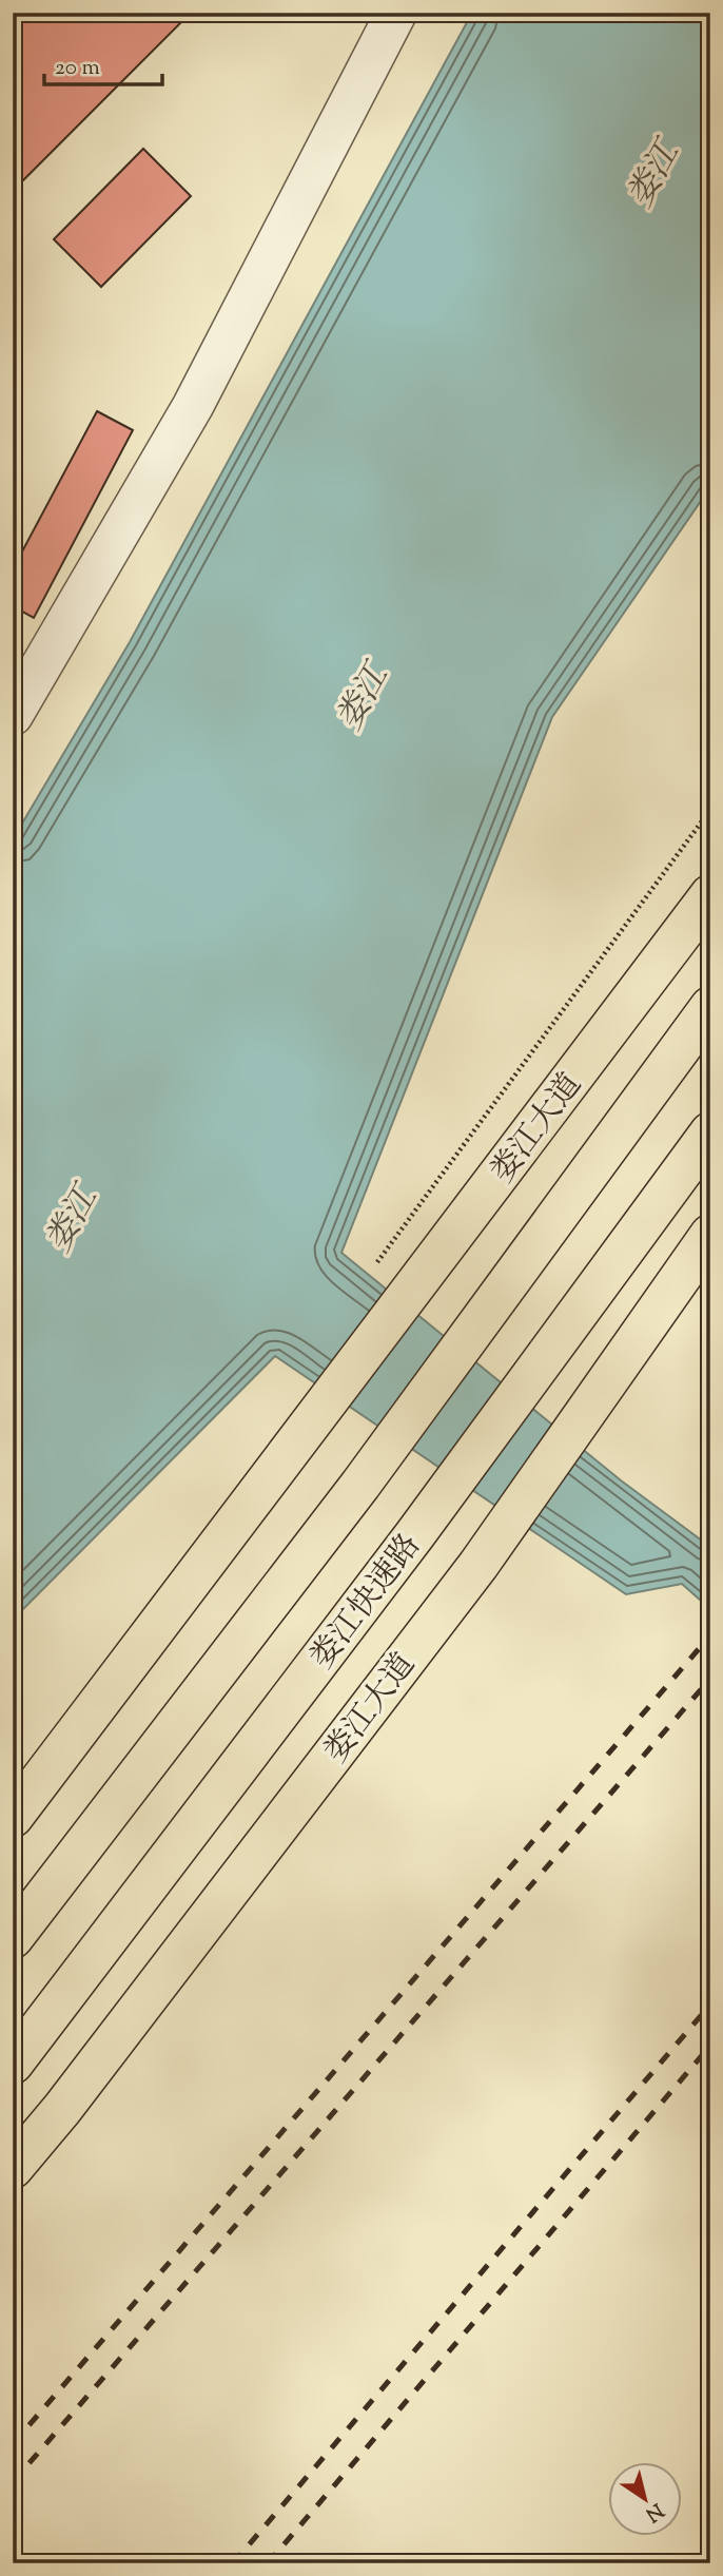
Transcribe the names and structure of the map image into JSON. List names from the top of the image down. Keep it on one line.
{"streets":{"main road":["娄江大道","娄江快速路"]},"water":["娄江"],"scale_bar":"20 m","north":"bottom right"}
